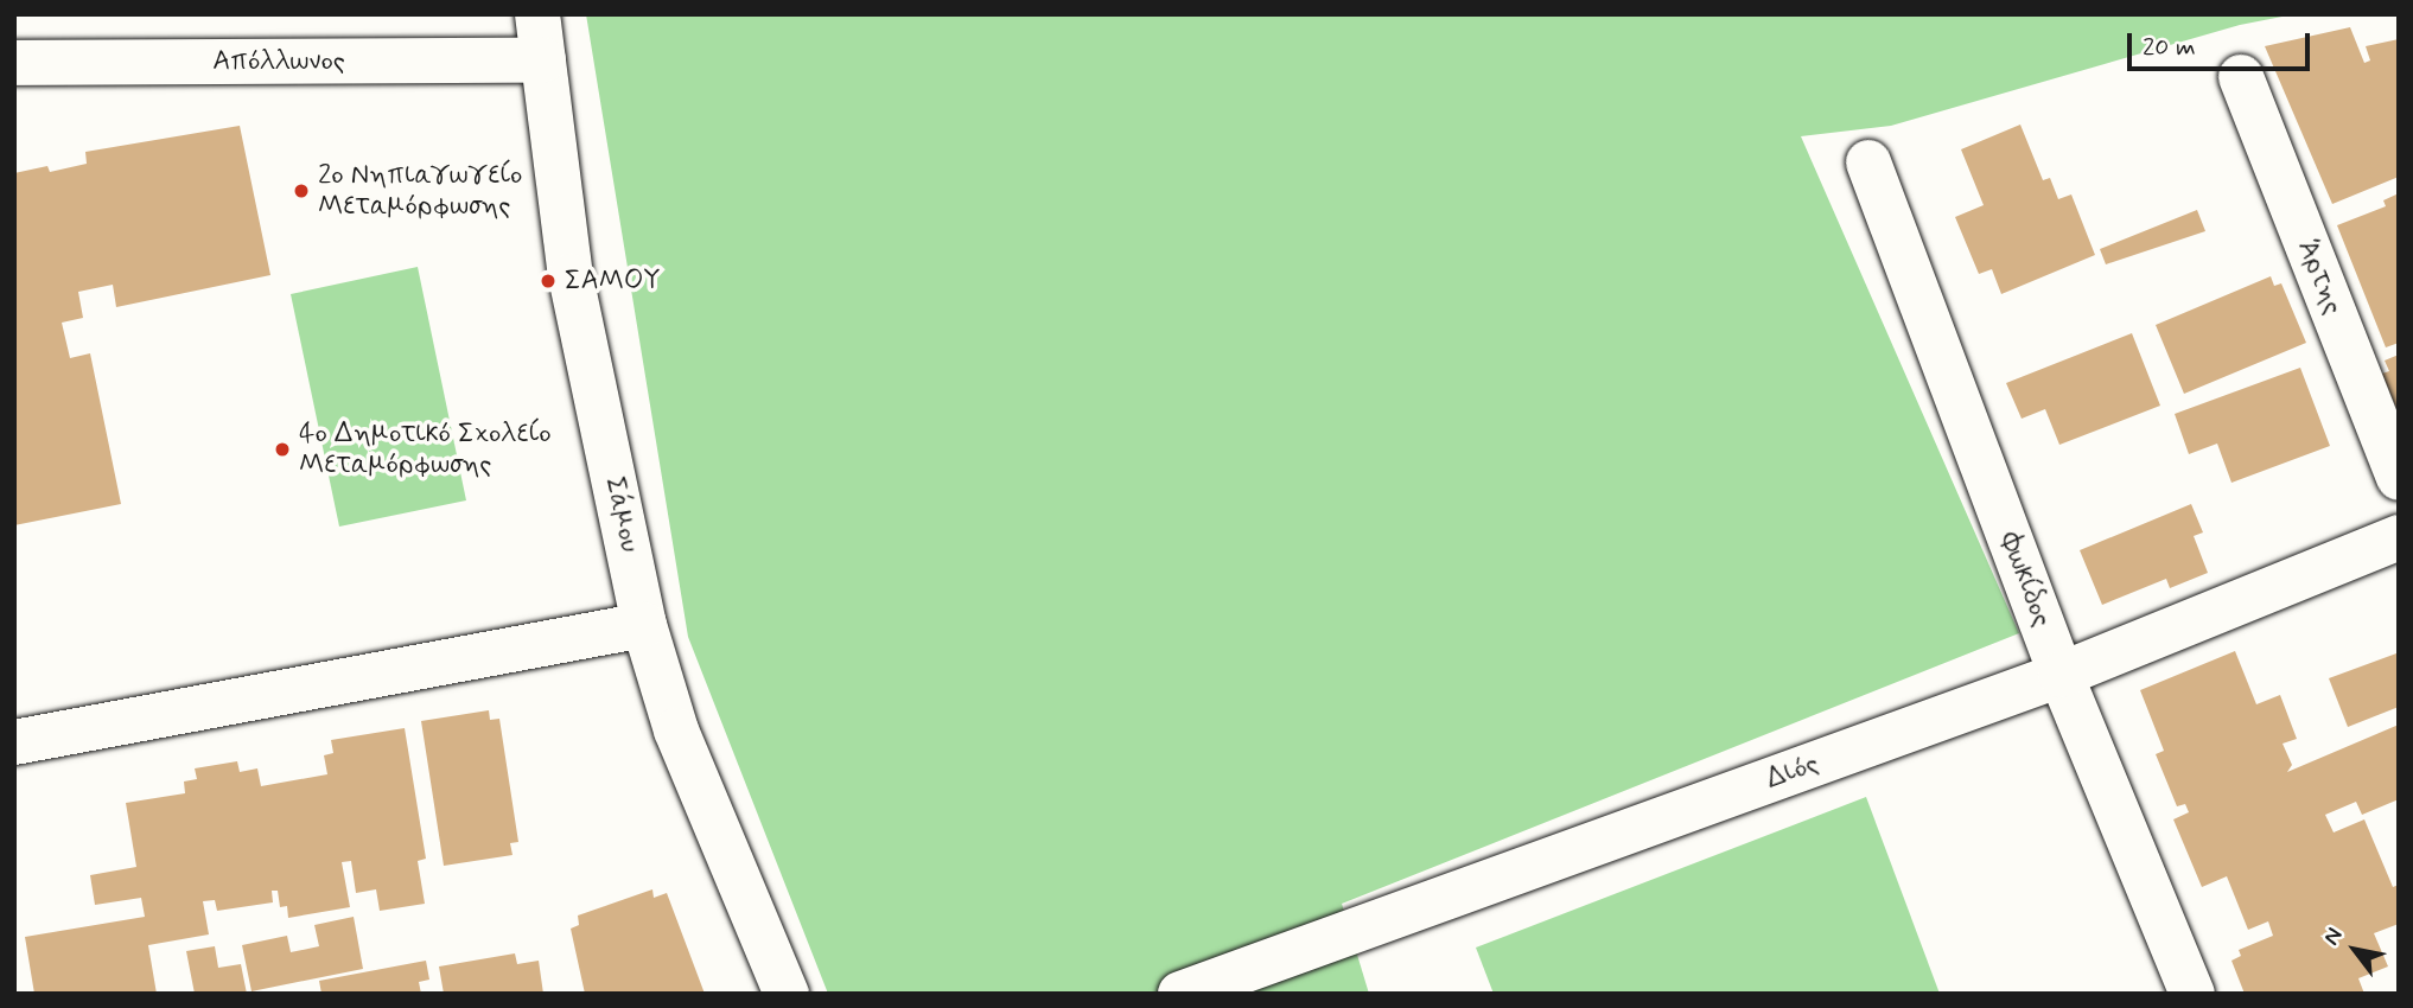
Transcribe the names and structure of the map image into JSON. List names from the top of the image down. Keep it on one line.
{"streets":{"street":["Απόλλωνος","Άρτης","Σάμου","Φωκίδος","Διός"]},"crossings":[["Απόλλωνος","Σάμου"],["Φωκίδος","Διός"]],"places":["2ο Νηπιαγωγείο Μεταμόρφωσης","ΣΑΜΟΥ","4ο Δημοτικό Σχολείο Μεταμόρφωσης"],"scale_bar":"20 m","north":"top left"}
